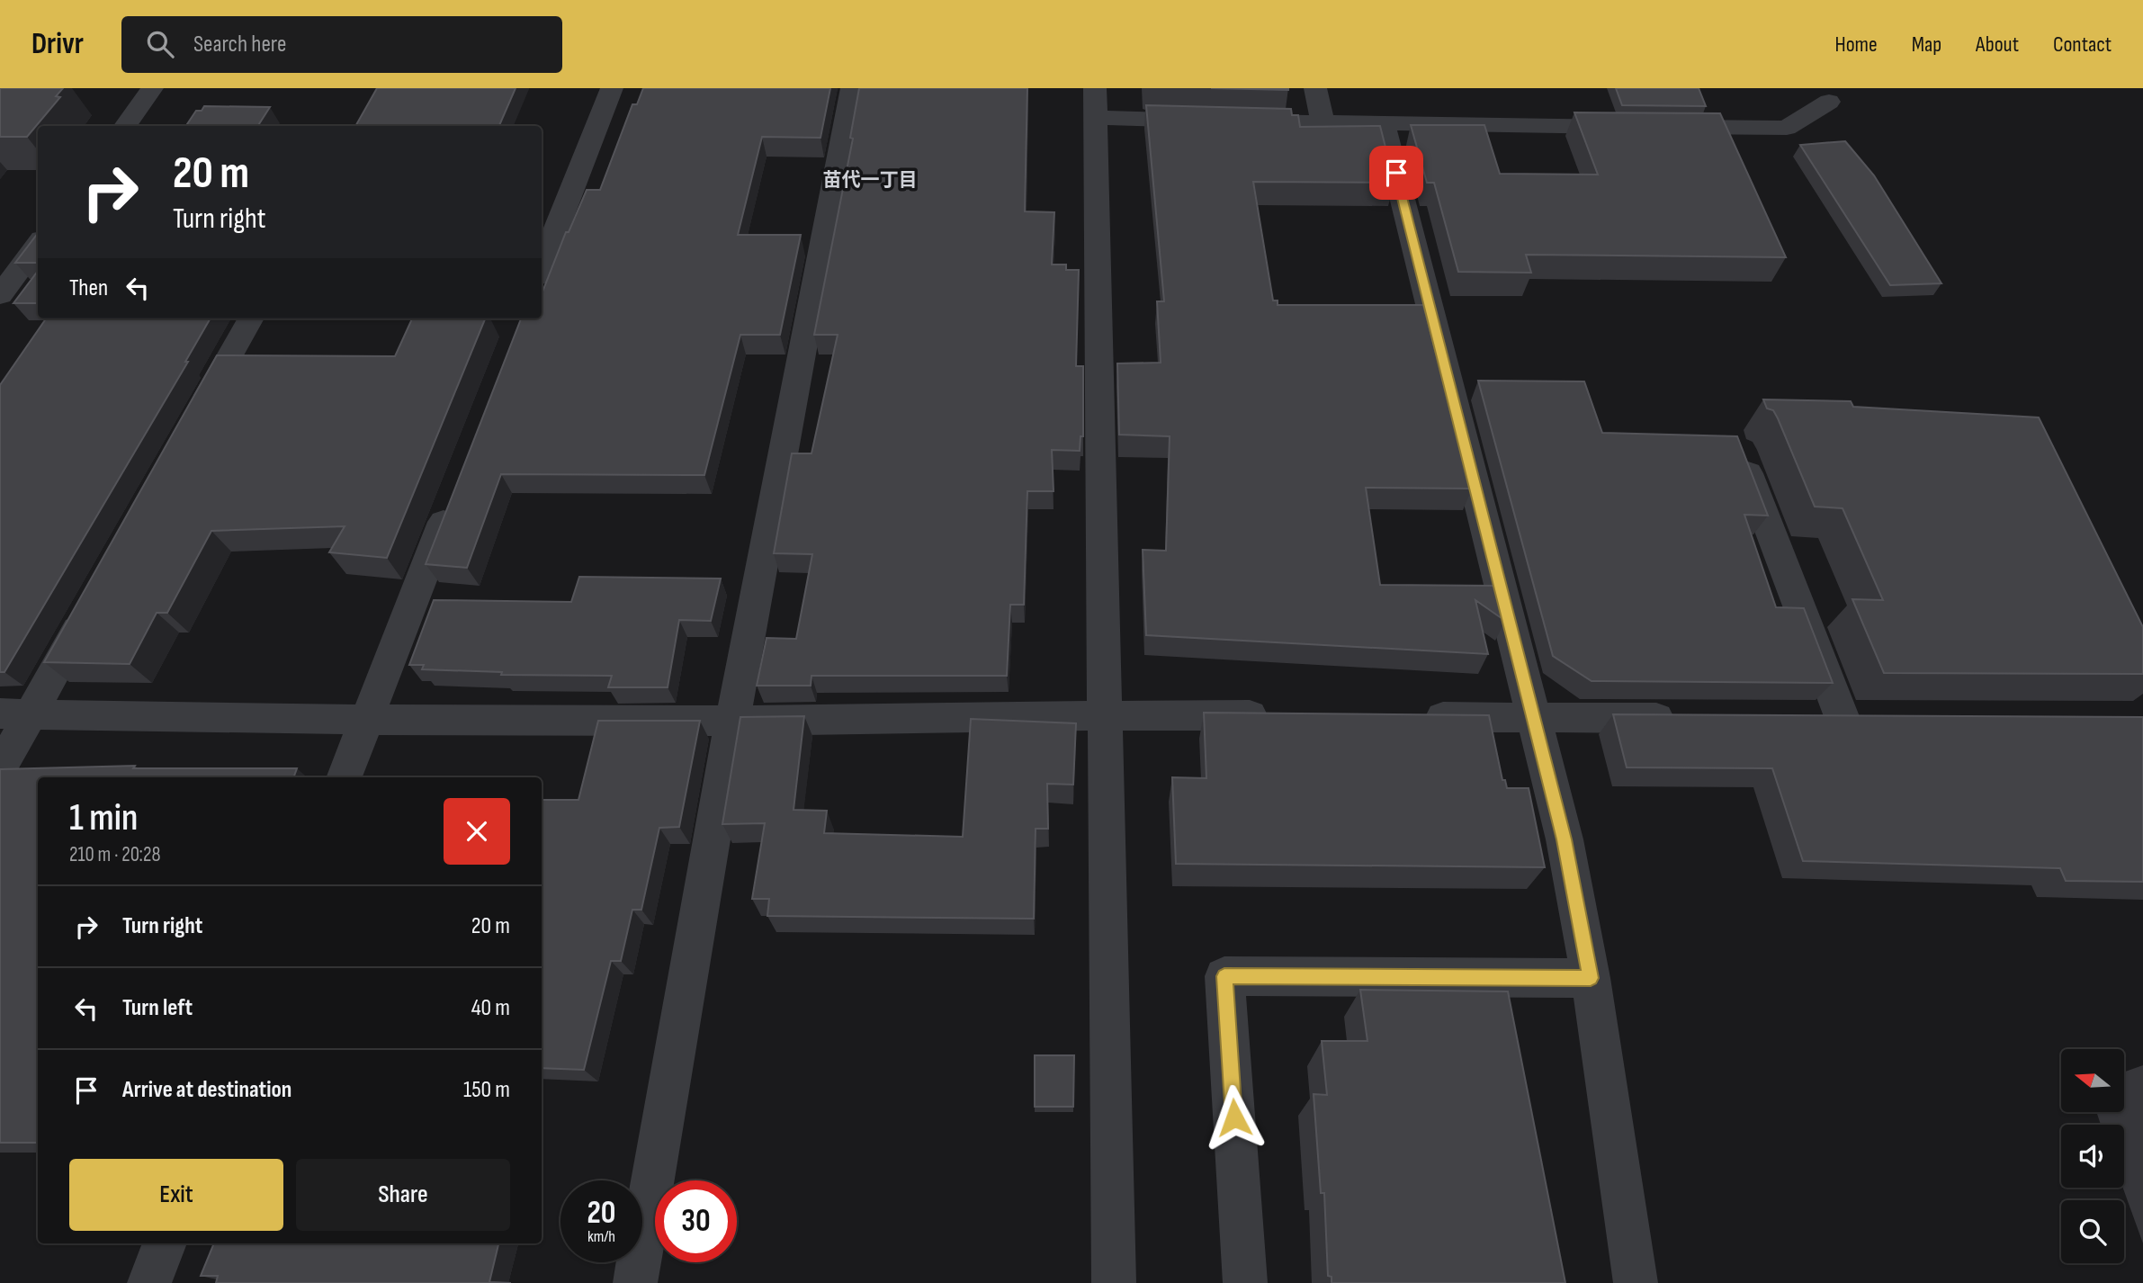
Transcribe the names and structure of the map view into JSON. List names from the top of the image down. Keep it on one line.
{"districts":["苗代一丁目"],"north":"left","page":{"header":"Drivr","search":"Search here","nav":["Home","Map","About","Contact"],"turn":["20 m","Turn right"],"then":"Then","heading":["1 min","210 m · 20:28"],"list":[{"name":"Turn right","value":"20 m"},{"name":"Turn left","value":"40 m"},{"name":"Arrive at destination","value":"150 m"}],"buttons":["Exit","Share"],"speed":"20 km/h","limit":"30"}}
